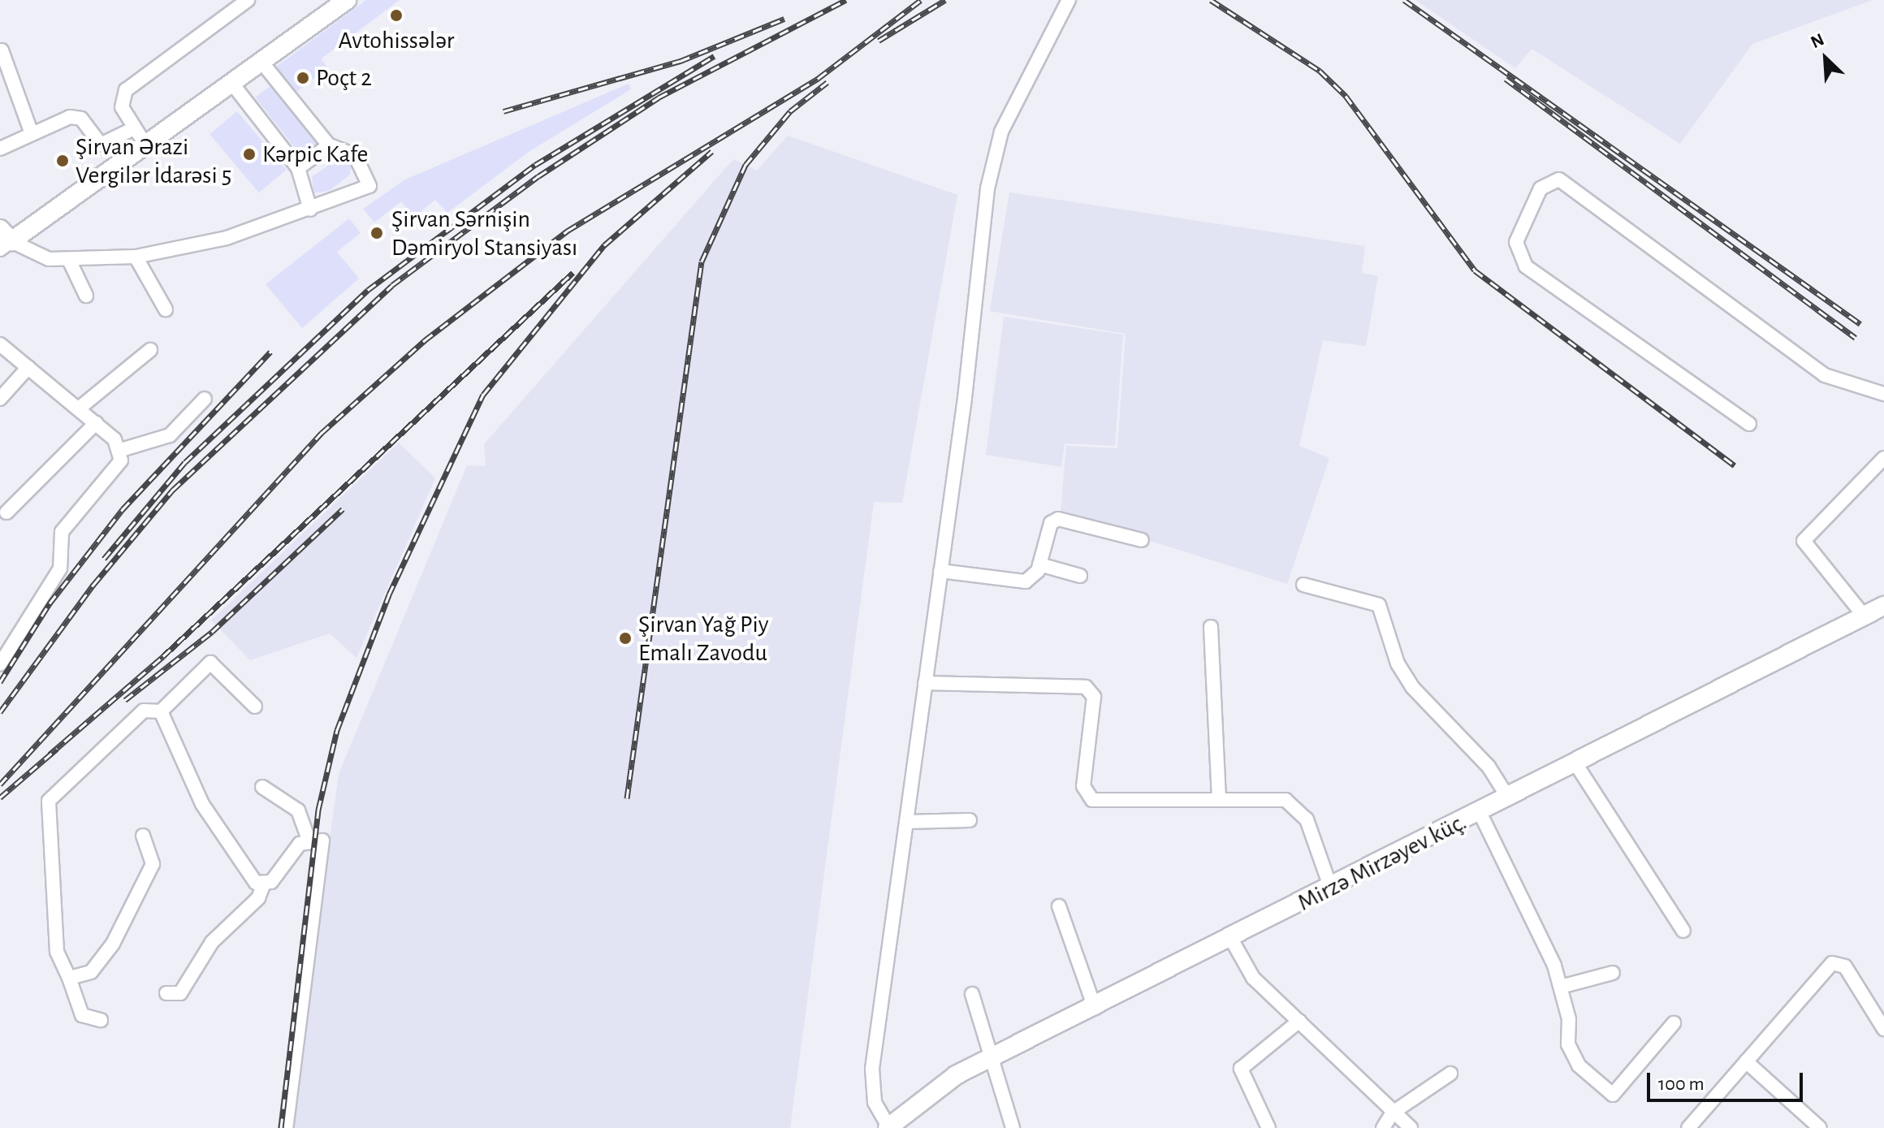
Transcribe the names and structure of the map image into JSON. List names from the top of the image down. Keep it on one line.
{"streets":{"main road":["Mirzə Mirzəyev küç."]},"places":["Avtohissələr","Poçt 2","Kərpic Kafe","Şirvan Ərazi Vergilər İdarəsi 5","Şirvan Sərnişin Dəmiryol Stansiyası","Şirvan Yağ Piy Emalı Zavodu"],"scale_bar":"100 m","north":"top left"}
